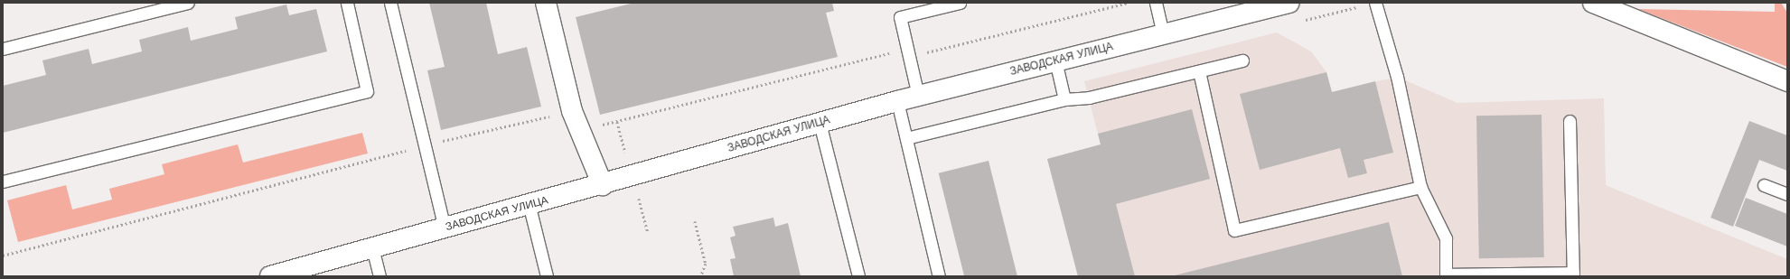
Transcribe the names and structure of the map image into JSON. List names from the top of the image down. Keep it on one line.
{"streets":{"street":["ЗАВОДСКАЯ УЛИЦА"]}}
